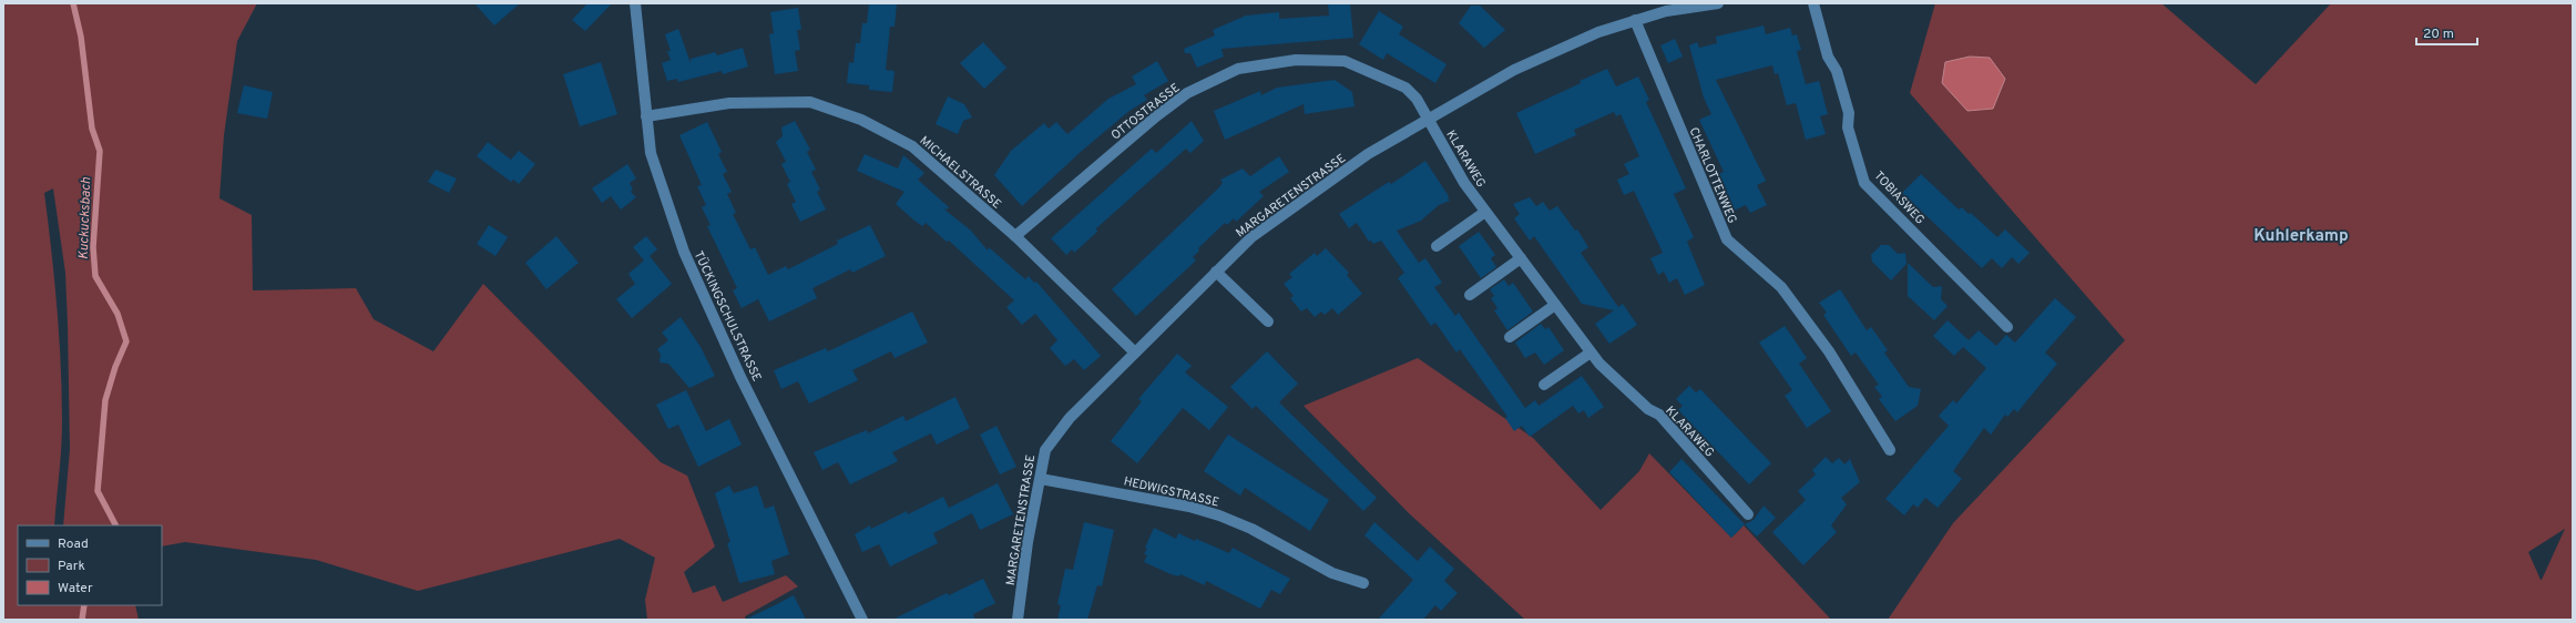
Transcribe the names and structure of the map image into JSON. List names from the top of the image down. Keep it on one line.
{"streets":{"street":["OTTOSTRASSE","KLARAWEG","MICHAELSTRASSE","CHARLOTTENWEG","MARGARETENSTRASSE","TOBIASWEG","TÜCKINGSCHULSTRASSE","HEDWIGSTRASSE"]},"crossings":[["OTTOSTRASSE","KLARAWEG"],["OTTOSTRASSE","MICHAELSTRASSE"],["OTTOSTRASSE","MARGARETENSTRASSE"],["KLARAWEG","MARGARETENSTRASSE"],["MICHAELSTRASSE","MARGARETENSTRASSE"],["MICHAELSTRASSE","TÜCKINGSCHULSTRASSE"],["CHARLOTTENWEG","MARGARETENSTRASSE"],["MARGARETENSTRASSE","HEDWIGSTRASSE"]],"districts":["Kuhlerkamp"],"water":["Kuckucksbach"],"legend":["Road","Park","Water"],"scale_bar":"20 m"}
